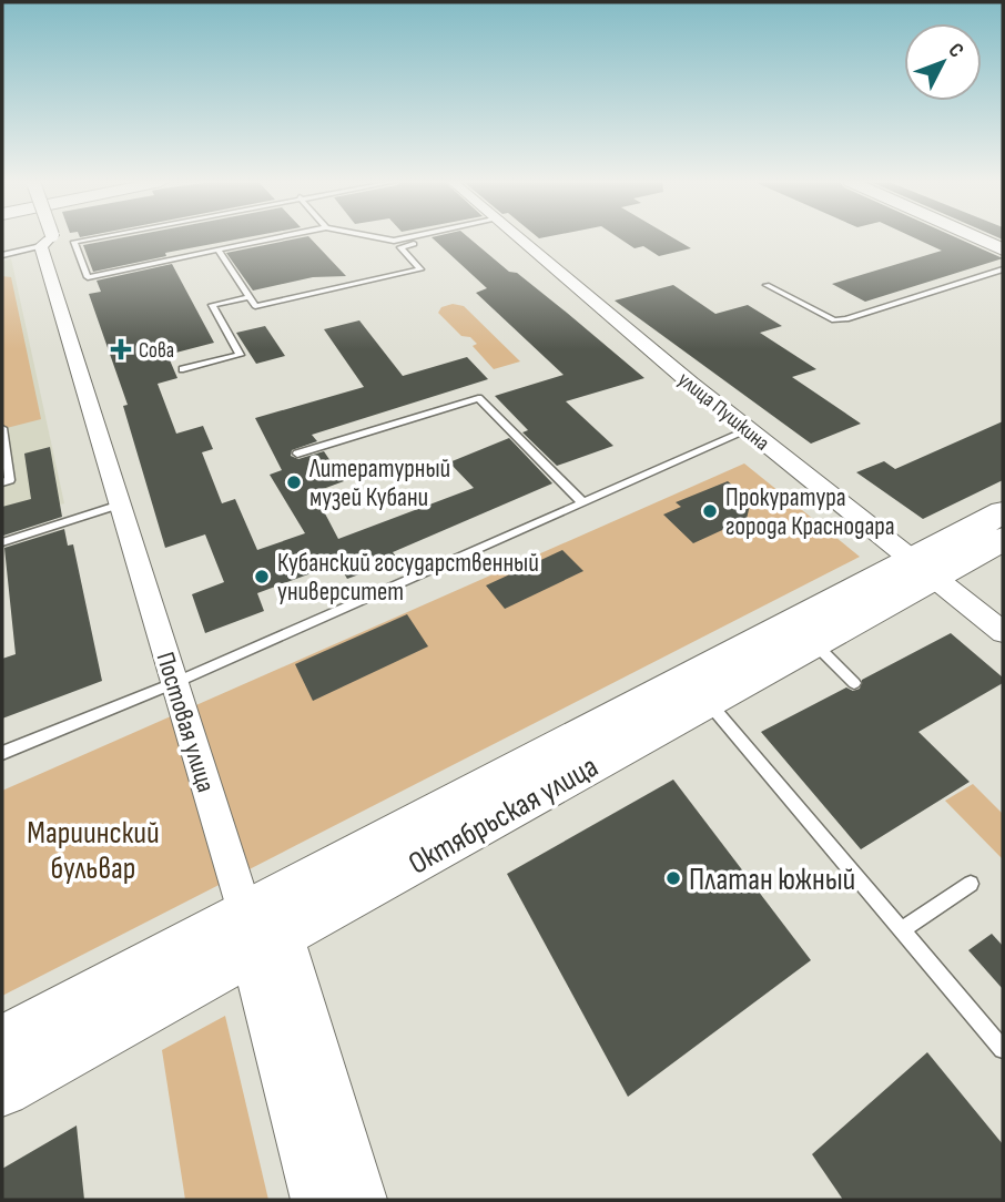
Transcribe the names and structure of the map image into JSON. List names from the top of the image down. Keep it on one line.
{"streets":{"street":["улица Пушкина","Постовая улица","Октябрьская улица"]},"crossings":[["улица Пушкина","Октябрьская улица"],["Постовая улица","Октябрьская улица"]],"parks":["Мариинский бульвар"],"places":{"health":["Сова"],"other":["Литературный музей Кубани","Прокуратура города Краснодара","Кубанский государственный университет","Платан южный"]},"north":"top right"}
